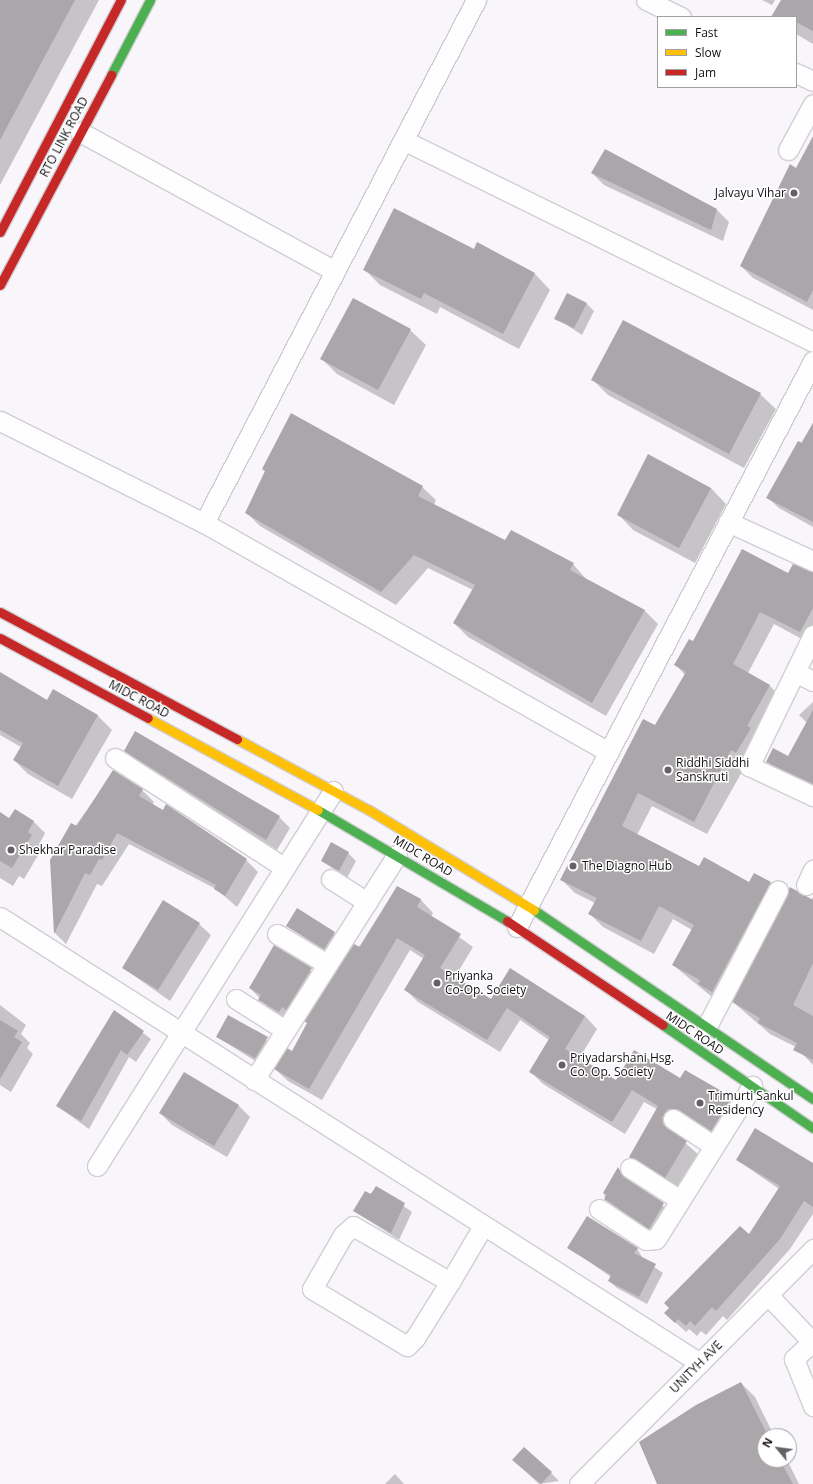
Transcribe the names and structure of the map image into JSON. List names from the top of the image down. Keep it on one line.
{"streets":{"main road":["RTO LINK ROAD","MIDC ROAD"],"street":["UNITYH AVE"]},"places":["Jalvayu Vihar","Riddhi Siddhi Sanskruti","Shekhar Paradise","The Diagno Hub","Priyanka Co-Op. Society","Priyadarshani Hsg. Co. Op. Society","Trimurti Sankul Residency"],"legend":["Fast","Slow","Jam"],"north":"top left"}
